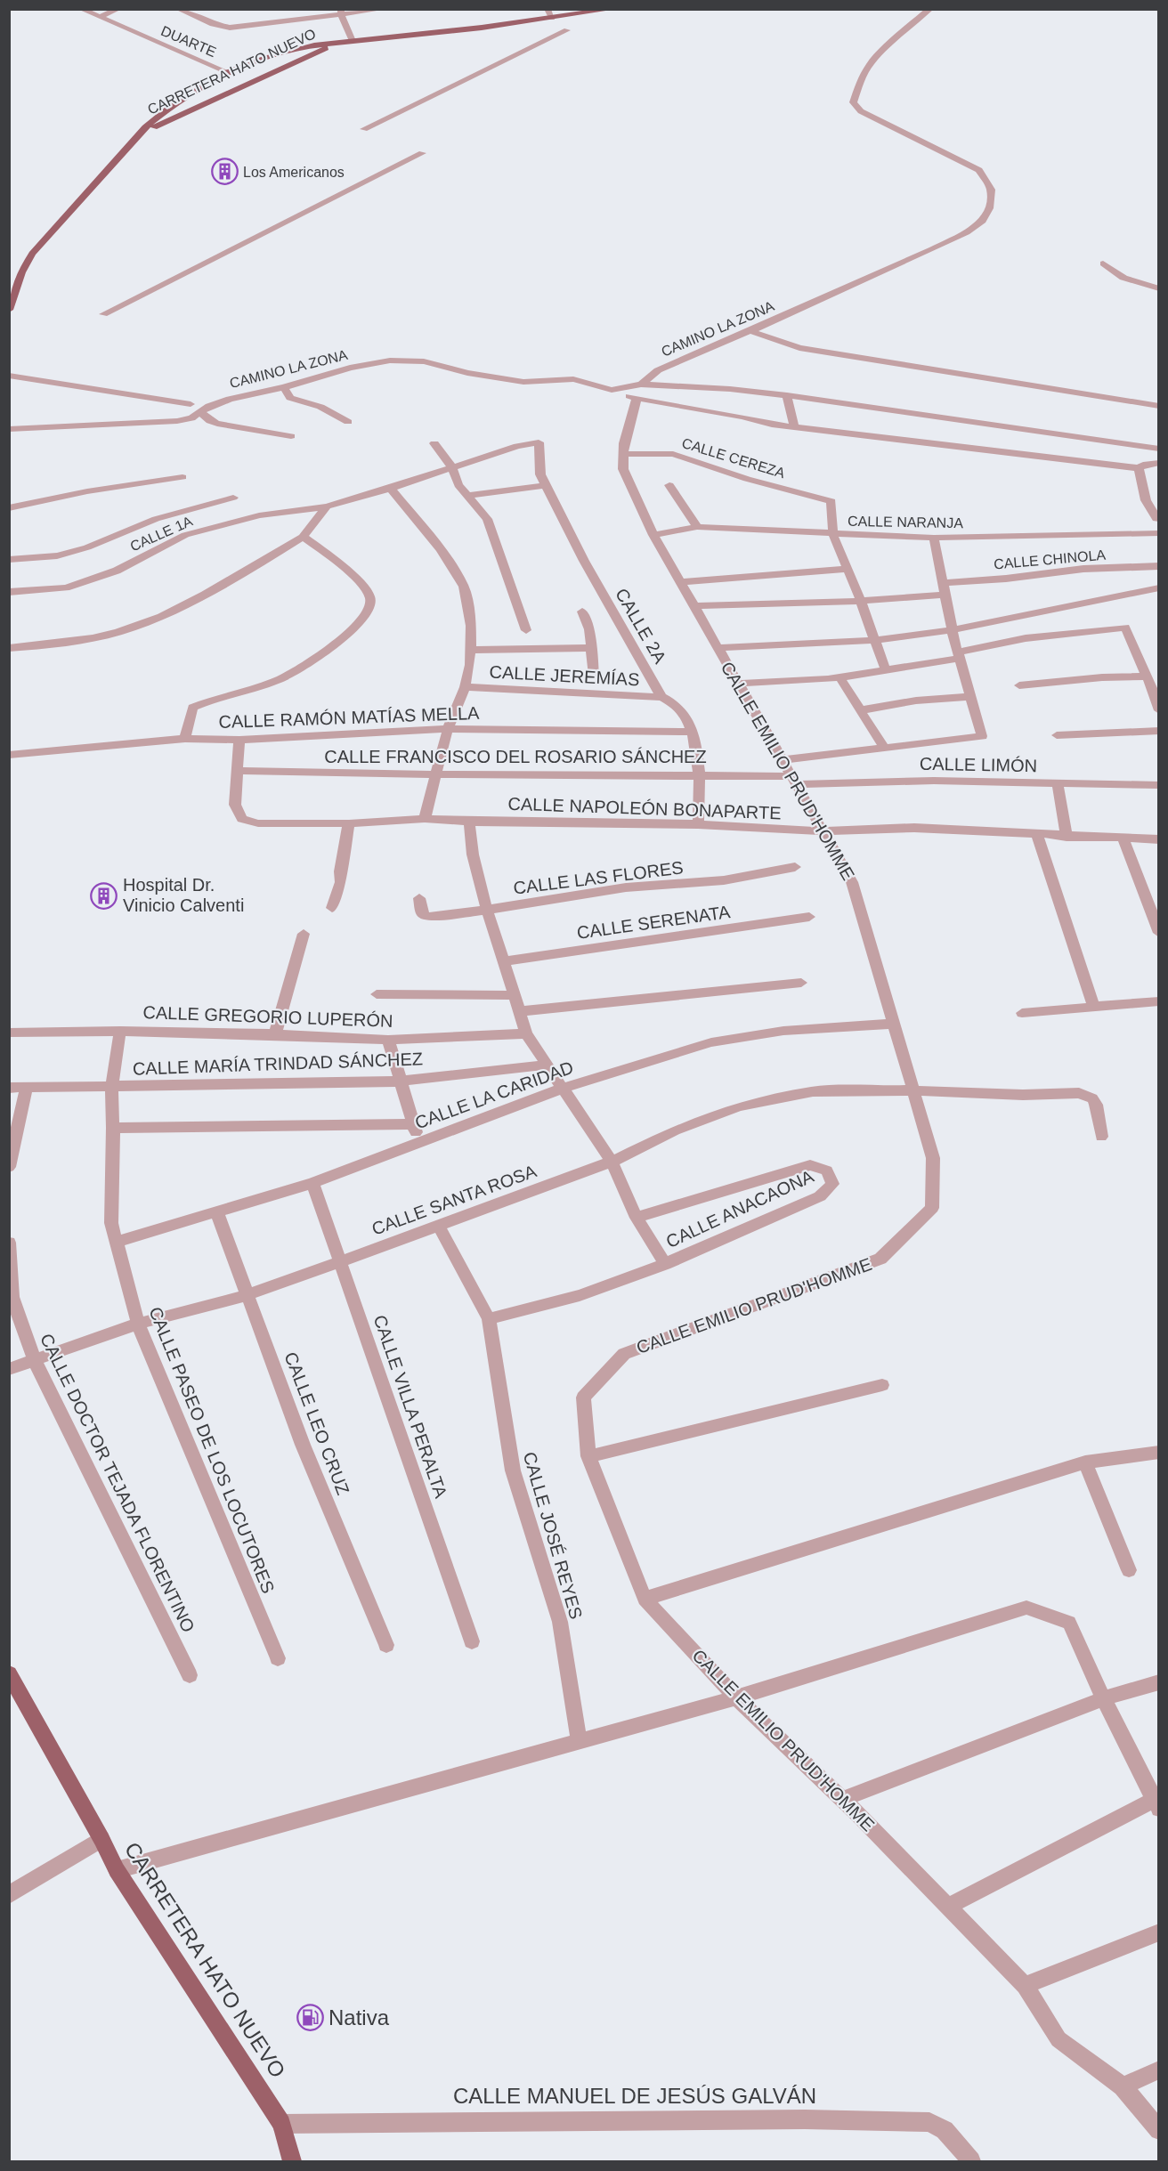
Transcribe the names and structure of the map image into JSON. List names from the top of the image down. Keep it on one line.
{"streets":{"main road":["CARRETERA HATO NUEVO"],"street":["DUARTE","CAMINO LA ZONA","CALLE CEREZA","CALLE NARANJA","CALLE 1A","CALLE CHINOLA","CALLE 2A","CALLE JEREMÍAS","CALLE RAMÓN MATÍAS MELLA","CALLE FRANCISCO DEL ROSARIO SÁNCHEZ","CALLE LIMÓN","CALLE EMILIO PRUD'HOMME","CALLE NAPOLEÓN BONAPARTE","CALLE LAS FLORES","CALLE SERENATA","CALLE GREGORIO LUPERÓN","CALLE MARÍA TRINDAD SÁNCHEZ","CALLE LA CARIDAD","CALLE SANTA ROSA","CALLE ANACAONA","CALLE VILLA PERALTA","CALLE LEO CRUZ","CALLE PASEO DE LOS LOCUTORES","CALLE DOCTOR TEJADA FLORENTINO","CALLE JOSÉ REYES","CALLE MANUEL DE JESÚS GALVÁN"]},"crossings":[["DUARTE","CARRETERA HATO NUEVO"],["CARRETERA HATO NUEVO","CALLE MANUEL DE JESÚS GALVÁN"],["CALLE CEREZA","CALLE NARANJA"],["CALLE CEREZA","CALLE EMILIO PRUD'HOMME"],["CALLE NARANJA","CALLE EMILIO PRUD'HOMME"],["CALLE 1A","CALLE 2A"],["CALLE CHINOLA","CALLE EMILIO PRUD'HOMME"],["CALLE 2A","CALLE JEREMÍAS"],["CALLE 2A","CALLE RAMÓN MATÍAS MELLA"],["CALLE 2A","CALLE FRANCISCO DEL ROSARIO SÁNCHEZ"],["CALLE 2A","CALLE NAPOLEÓN BONAPARTE"],["CALLE FRANCISCO DEL ROSARIO SÁNCHEZ","CALLE LIMÓN"],["CALLE FRANCISCO DEL ROSARIO SÁNCHEZ","CALLE EMILIO PRUD'HOMME"],["CALLE FRANCISCO DEL ROSARIO SÁNCHEZ","CALLE NAPOLEÓN BONAPARTE"],["CALLE LIMÓN","CALLE EMILIO PRUD'HOMME"],["CALLE EMILIO PRUD'HOMME","CALLE NAPOLEÓN BONAPARTE"],["CALLE EMILIO PRUD'HOMME","CALLE LA CARIDAD"],["CALLE EMILIO PRUD'HOMME","CALLE SANTA ROSA"],["CALLE GREGORIO LUPERÓN","CALLE PASEO DE LOS LOCUTORES"],["CALLE MARÍA TRINDAD SÁNCHEZ","CALLE PASEO DE LOS LOCUTORES"],["CALLE LA CARIDAD","CALLE VILLA PERALTA"],["CALLE LA CARIDAD","CALLE LEO CRUZ"],["CALLE LA CARIDAD","CALLE PASEO DE LOS LOCUTORES"],["CALLE SANTA ROSA","CALLE VILLA PERALTA"],["CALLE SANTA ROSA","CALLE LEO CRUZ"],["CALLE SANTA ROSA","CALLE PASEO DE LOS LOCUTORES"],["CALLE SANTA ROSA","CALLE DOCTOR TEJADA FLORENTINO"],["CALLE SANTA ROSA","CALLE JOSÉ REYES"],["CALLE ANACAONA","CALLE JOSÉ REYES"]],"places":{"building":["Los Americanos","Hospital Dr. Vinicio Calventi"],"fuel station":["Nativa"]}}
